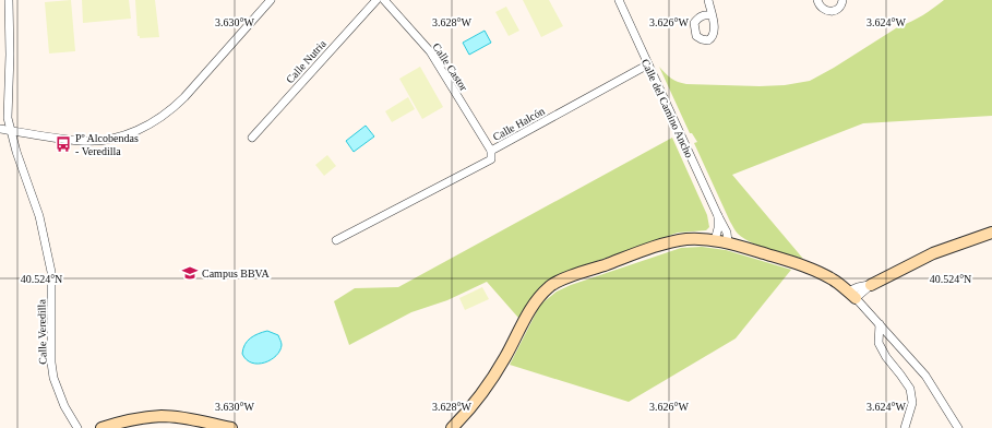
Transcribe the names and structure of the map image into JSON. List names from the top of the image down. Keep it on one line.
{"streets":{"street":["Calle Nutria","Calle Castor","Calle del Camino Ancho","Calle Halcón","Calle Veredilla"]},"crossings":[["Calle Castor","Calle Halcón"],["Calle del Camino Ancho","Calle Halcón"]],"places":{"bus stop":["Pº Alcobendas - Veredilla"],"school or university":["Campus BBVA"]},"coordinates":["3.630°W","3.628°W","3.626°W","3.624°W","40.524°N"]}
